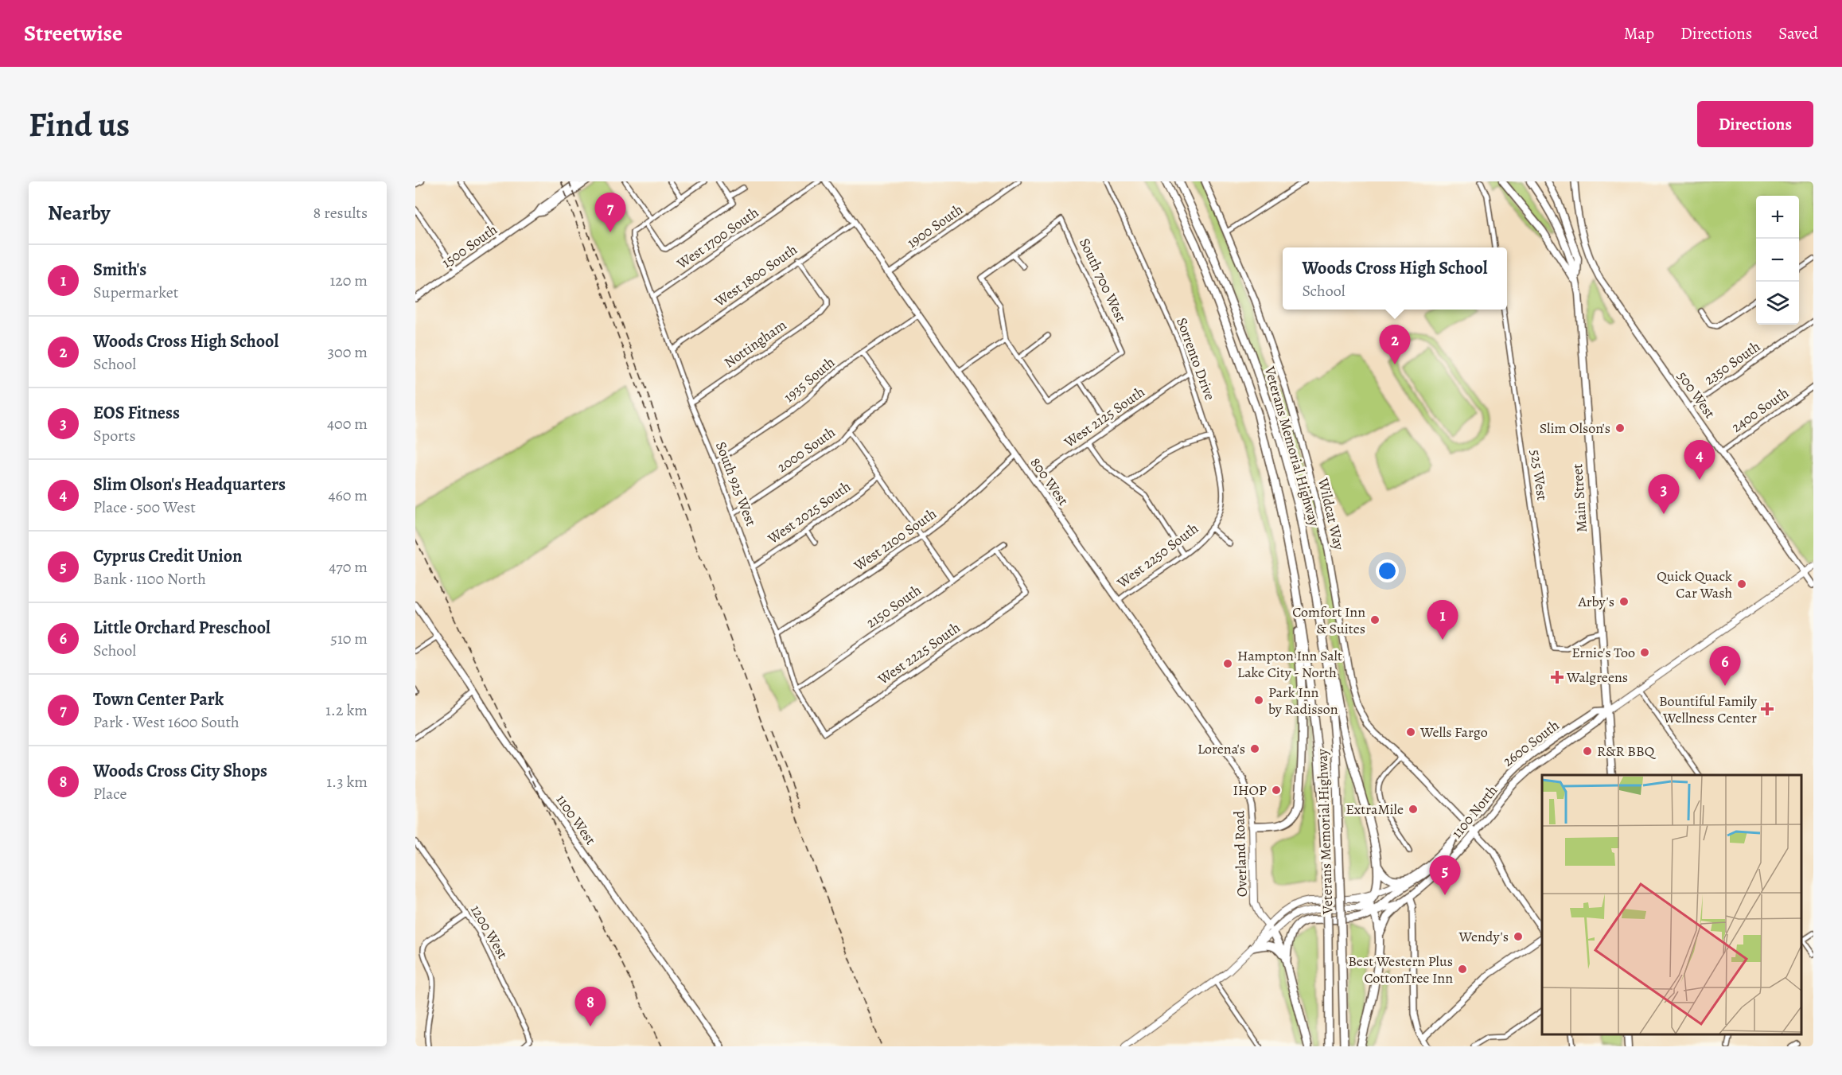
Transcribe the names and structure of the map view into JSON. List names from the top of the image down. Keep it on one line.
{"streets":{"highway":["Veterans Memorial Highway"],"main road":["Main Street","2600 South","1100 North","Overland Road"],"street":["1900 South","West 1700 South","1500 South","West 1800 South","South 700 West","Nottingham","Sorrento Drive","2350 South","1935 South","500 West","2400 South","West 2125 South","2000 South","525 West","800 West","South 925 West","West 2025 South","Wildcat Way","West 2100 South","West 2250 South","2150 South","West 2225 South","1100 West","1200 West"]},"crossings":[["1900 South","800 West"],["West 1700 South","South 925 West"],["West 1800 South","Nottingham"],["West 1800 South","800 West"],["West 1800 South","South 925 West"],["Nottingham","South 925 West"],["Sorrento Drive","West 2125 South"],["Sorrento Drive","West 2250 South"],["2350 South","500 West"],["1935 South","2000 South"],["1935 South","800 West"],["1935 South","South 925 West"],["500 West","2400 South"],["500 West","2600 South"],["West 2125 South","800 West"],["2000 South","South 925 West"],["525 West","Main Street"],["800 West","West 2100 South"],["800 West","West 2250 South"],["800 West","Overland Road"],["South 925 West","West 2025 South"],["South 925 West","West 2100 South"],["South 925 West","2150 South"],["South 925 West","West 2225 South"],["Main Street","2600 South"],["Main Street","1100 North"],["Wildcat Way","2600 South"],["Wildcat Way","1100 North"],["2150 South","West 2225 South"],["2600 South","1100 North"],["2600 South","Overland Road"],["1100 North","Overland Road"]],"places":{"other":["Slim Olson's","Quick Quack Car Wash","Arby's","Comfort Inn & Suites","Ernie's Too","Hampton Inn Salt Lake City - North","Park Inn by Radisson","Wells Fargo","Lorena's","R&R BBQ","IHOP","ExtraMile","Wendy's","Best Western Plus CottonTree Inn"],"health":["Walgreens","Bountiful Family Wellness Center"]},"page":{"header":"Streetwise","nav":["Map","Directions","Saved"],"buttons":"Directions","title":"Find us","heading":["Nearby","8 results"],"pins":["7","2","4","3","1","6","5","8"],"map_buttons":["+","−"],"list":[{"mark":"1","name":"Smith's","note":"Supermarket","value":"120 m"},{"mark":"2","name":"Woods Cross High School","note":"School","value":"300 m"},{"mark":"3","name":"EOS Fitness","note":"Sports","value":"400 m"},{"mark":"4","name":"Slim Olson's Headquarters","note":"Place · 500 West","value":"460 m"},{"mark":"5","name":"Cyprus Credit Union","note":"Bank · 1100 North","value":"470 m"},{"mark":"6","name":"Little Orchard Preschool","note":"School","value":"510 m"},{"mark":"7","name":"Town Center Park","note":"Park · West 1600 South","value":"1.2 km"},{"mark":"8","name":"Woods Cross City Shops","note":"Place","value":"1.3 km"}],"popup":["Woods Cross High School","School"]}}
